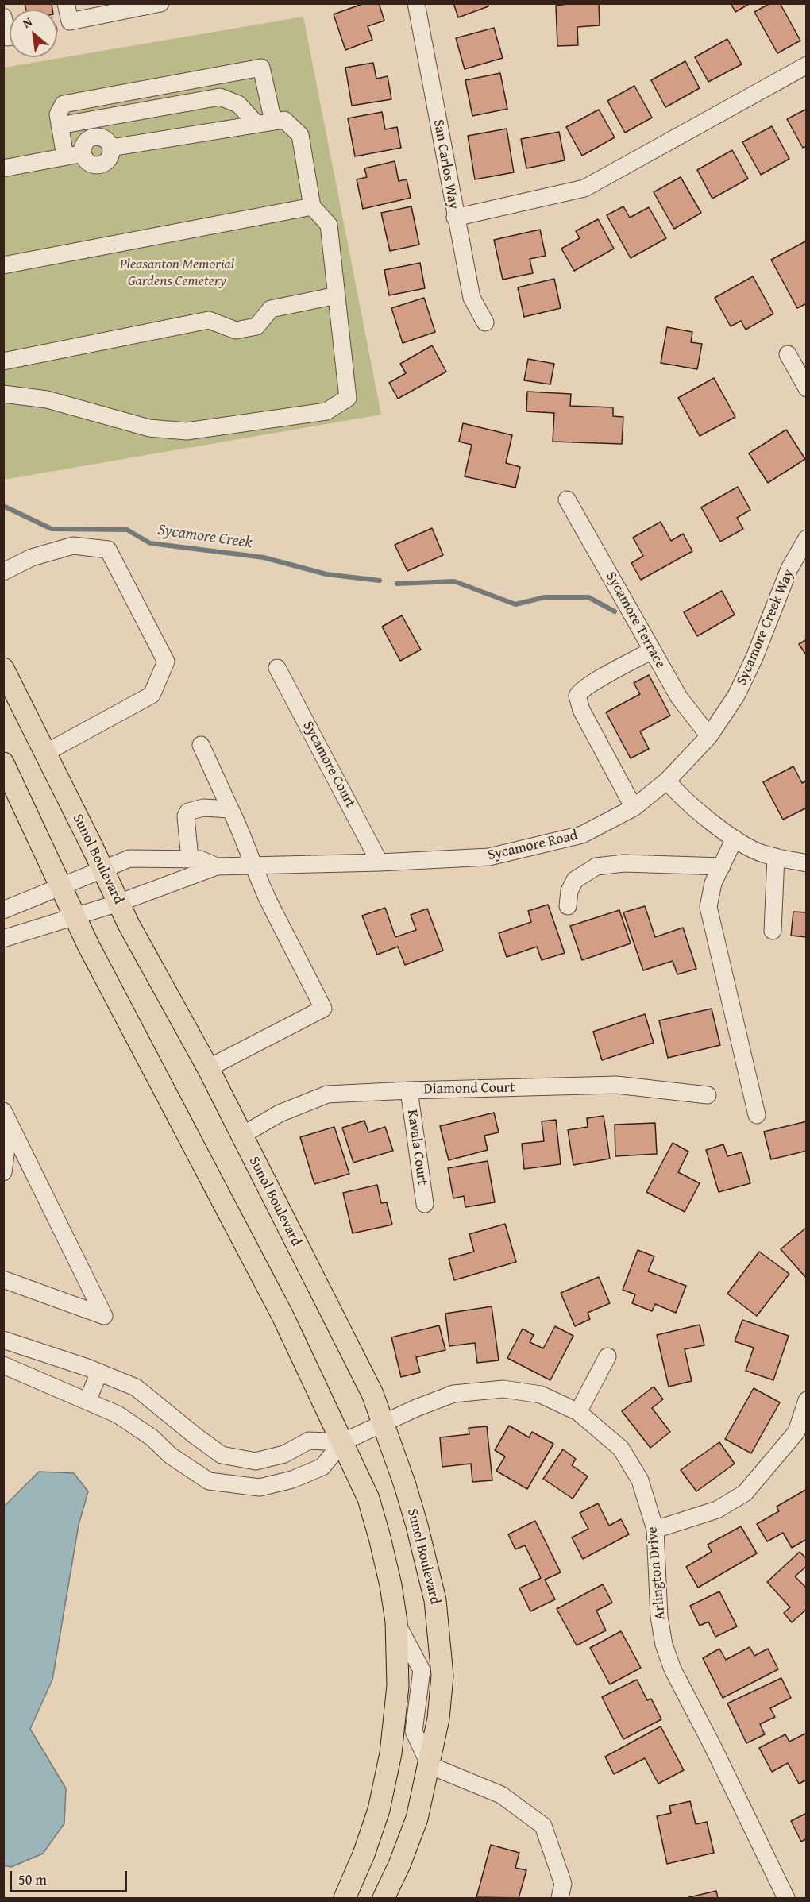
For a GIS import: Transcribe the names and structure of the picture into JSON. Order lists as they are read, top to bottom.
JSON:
{
  "streets": {
    "main road": ["Sunol Boulevard"],
    "street": [
      "San Carlos Way",
      "Sycamore Terrace",
      "Sycamore Creek Way",
      "Sycamore Court",
      "Sycamore Road",
      "Diamond Court",
      "Kavala Court",
      "Arlington Drive"
    ]
  },
  "crossings": [
    ["Sycamore Terrace", "Sycamore Creek Way"],
    ["Sycamore Creek Way", "Sycamore Road"],
    ["Sycamore Court", "Sycamore Road"],
    ["Sycamore Road", "Sunol Boulevard"],
    ["Sunol Boulevard", "Diamond Court"],
    ["Sunol Boulevard", "Arlington Drive"],
    ["Diamond Court", "Kavala Court"]
  ],
  "water": ["Sycamore Creek"],
  "parks": ["Pleasanton Memorial Gardens Cemetery"],
  "scale_bar": "50 m",
  "north": "top left"
}
